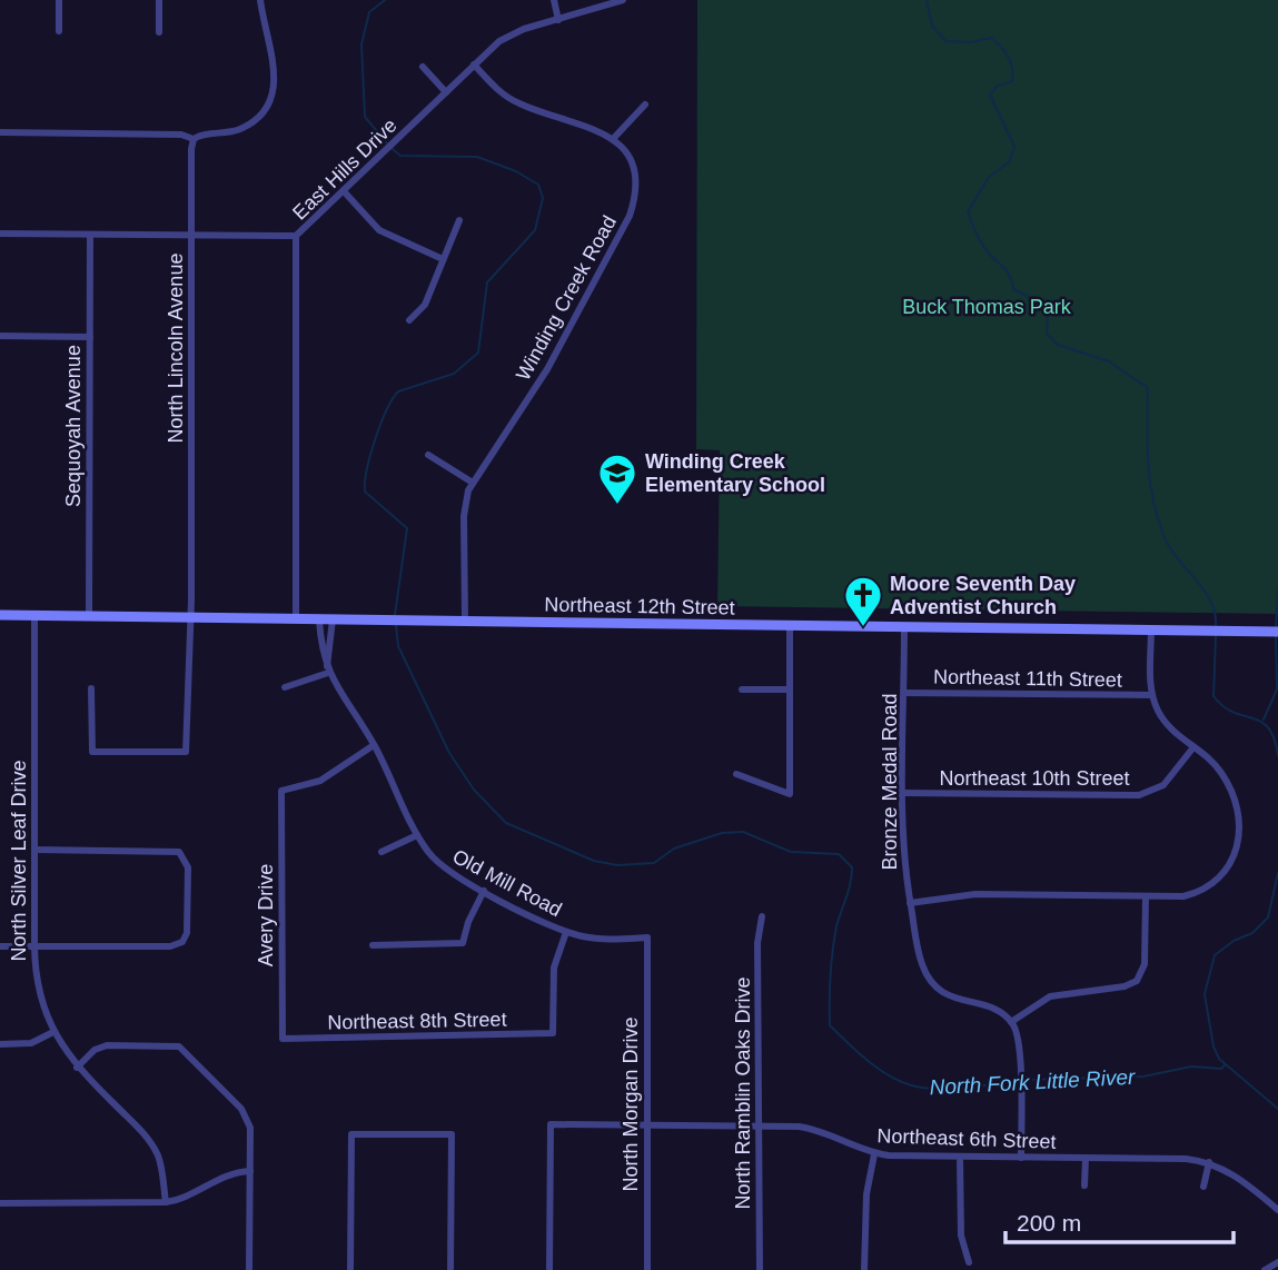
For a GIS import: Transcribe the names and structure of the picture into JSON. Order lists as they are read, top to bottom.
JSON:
{
  "streets": {
    "street": [
      "East Hills Drive",
      "Winding Creek Road",
      "North Lincoln Avenue",
      "Sequoyah Avenue",
      "Northeast 12th Street",
      "Northeast 11th Street",
      "Northeast 10th Street",
      "Bronze Medal Road",
      "North Silver Leaf Drive",
      "Old Mill Road",
      "Avery Drive",
      "Northeast 8th Street",
      "North Ramblin Oaks Drive",
      "North Morgan Drive",
      "Northeast 6th Street"
    ]
  },
  "crossings": [
    ["East Hills Drive", "North Lincoln Avenue"],
    ["East Hills Drive", "Sequoyah Avenue"],
    ["Winding Creek Road", "Northeast 12th Street"],
    ["North Lincoln Avenue", "Northeast 12th Street"],
    ["Sequoyah Avenue", "Northeast 12th Street"],
    ["Northeast 12th Street", "Bronze Medal Road"],
    ["Northeast 12th Street", "North Silver Leaf Drive"],
    ["Northeast 12th Street", "Old Mill Road"],
    ["Northeast 11th Street", "Bronze Medal Road"],
    ["Northeast 10th Street", "Bronze Medal Road"],
    ["Old Mill Road", "Avery Drive"],
    ["Old Mill Road", "Northeast 8th Street"],
    ["Old Mill Road", "North Morgan Drive"],
    ["Avery Drive", "Northeast 8th Street"],
    ["North Ramblin Oaks Drive", "Northeast 6th Street"],
    ["North Morgan Drive", "Northeast 6th Street"]
  ],
  "water": ["North Fork Little River"],
  "parks": ["Buck Thomas Park"],
  "places": {
    "school or university": ["Winding Creek Elementary School"],
    "church": ["Moore Seventh Day Adventist Church"]
  },
  "scale_bar": "200 m"
}
